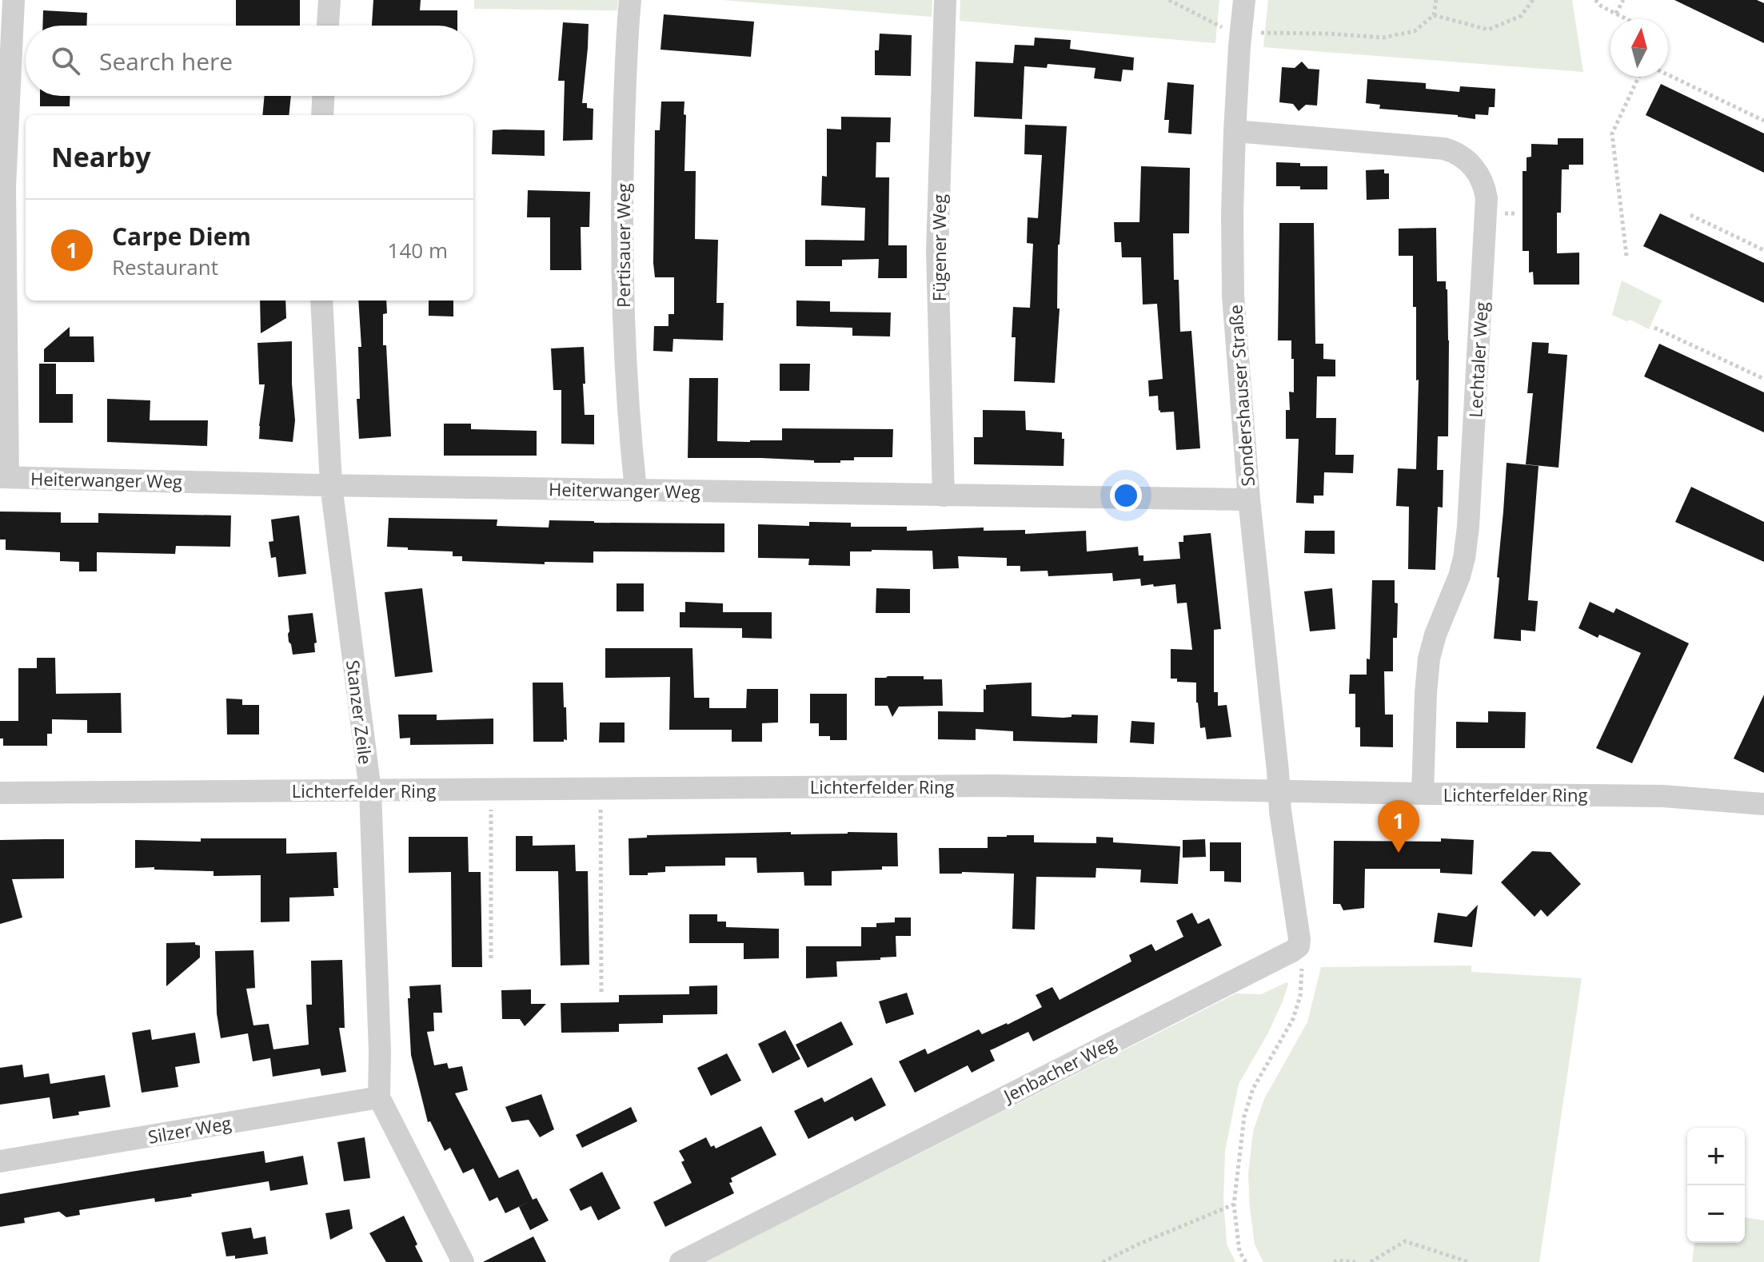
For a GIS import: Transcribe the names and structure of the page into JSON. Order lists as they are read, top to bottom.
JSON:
{
  "streets": {
    "street": [
      "Pertisauer Weg",
      "Fügener Weg",
      "Lechtaler Weg",
      "Sondershauser Straße",
      "Heiterwanger Weg",
      "Stanzer Zeile",
      "Lichterfelder Ring",
      "Jenbacher Weg",
      "Silzer Weg"
    ]
  },
  "crossings": [
    ["Pertisauer Weg", "Heiterwanger Weg"],
    ["Fügener Weg", "Heiterwanger Weg"],
    ["Lechtaler Weg", "Sondershauser Straße"],
    ["Lechtaler Weg", "Lichterfelder Ring"],
    ["Sondershauser Straße", "Heiterwanger Weg"],
    ["Sondershauser Straße", "Lichterfelder Ring"],
    ["Heiterwanger Weg", "Stanzer Zeile"],
    ["Stanzer Zeile", "Lichterfelder Ring"],
    ["Stanzer Zeile", "Silzer Weg"]
  ],
  "north": "top",
  "page": {
    "search": "Search here",
    "heading": "Nearby",
    "list": [
      {
        "mark": "1",
        "name": "Carpe Diem",
        "note": "Restaurant",
        "value": "140 m"
      }
    ],
    "pins": "1",
    "map_buttons": ["+", "−"]
  }
}
